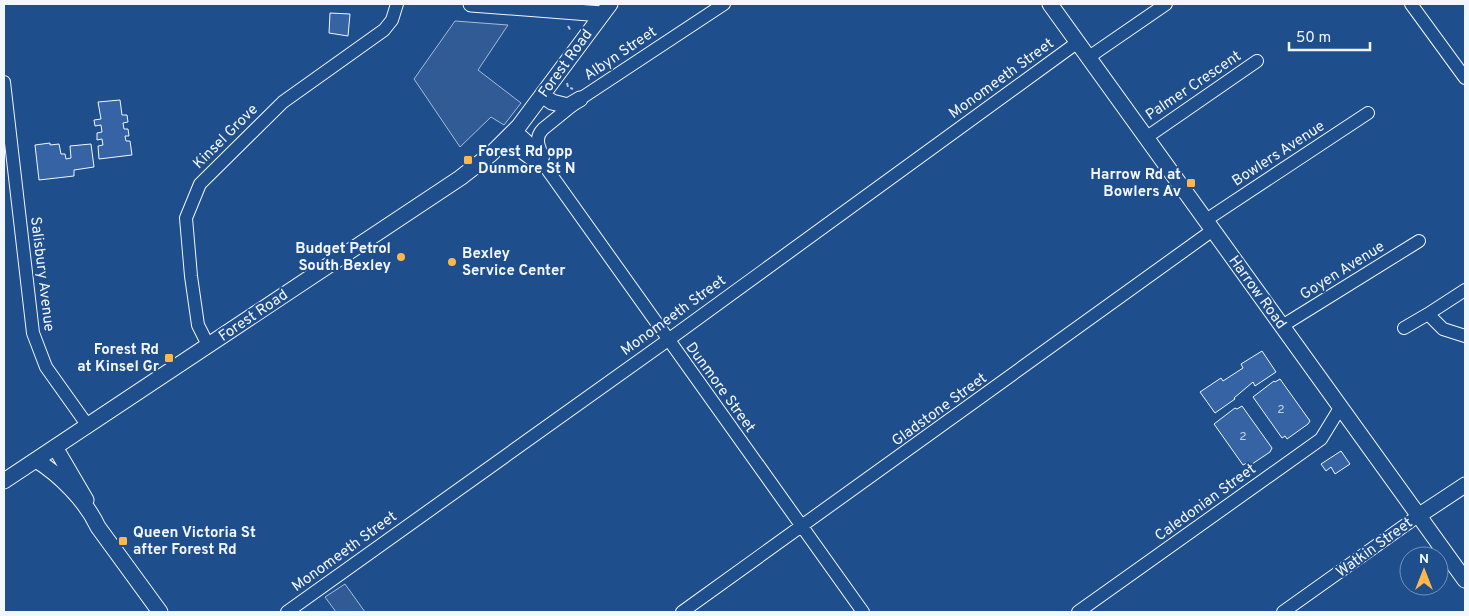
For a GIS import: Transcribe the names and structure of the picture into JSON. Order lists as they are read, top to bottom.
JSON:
{
  "streets": {
    "main road": ["Forest Road", "Harrow Road", "Watkin Street"],
    "street": [
      "Albyn Street",
      "Monomeeth Street",
      "Palmer Crescent",
      "Kinsel Grove",
      "Bowlers Avenue",
      "Goyen Avenue",
      "Salisbury Avenue",
      "Dunmore Street",
      "Gladstone Street",
      "Caledonian Street"
    ]
  },
  "crossings": [
    ["Albyn Street", "Dunmore Street"],
    ["Forest Road", "Kinsel Grove"],
    ["Forest Road", "Salisbury Avenue"],
    ["Forest Road", "Dunmore Street"],
    ["Monomeeth Street", "Harrow Road"],
    ["Monomeeth Street", "Dunmore Street"],
    ["Palmer Crescent", "Harrow Road"],
    ["Bowlers Avenue", "Harrow Road"],
    ["Bowlers Avenue", "Gladstone Street"],
    ["Goyen Avenue", "Harrow Road"],
    ["Harrow Road", "Gladstone Street"],
    ["Harrow Road", "Caledonian Street"],
    ["Harrow Road", "Watkin Street"],
    ["Dunmore Street", "Gladstone Street"]
  ],
  "places": {
    "transit": [
      "Forest Rd opp Dunmore St N",
      "Harrow Rd at Bowlers Av",
      "Forest Rd at Kinsel Gr",
      "Queen Victoria St after Forest Rd"
    ],
    "other": ["Budget Petrol South Bexley", "Bexley Service Center"]
  },
  "house_numbers": ["2", "2"],
  "scale_bar": "50 m",
  "north": "top"
}
